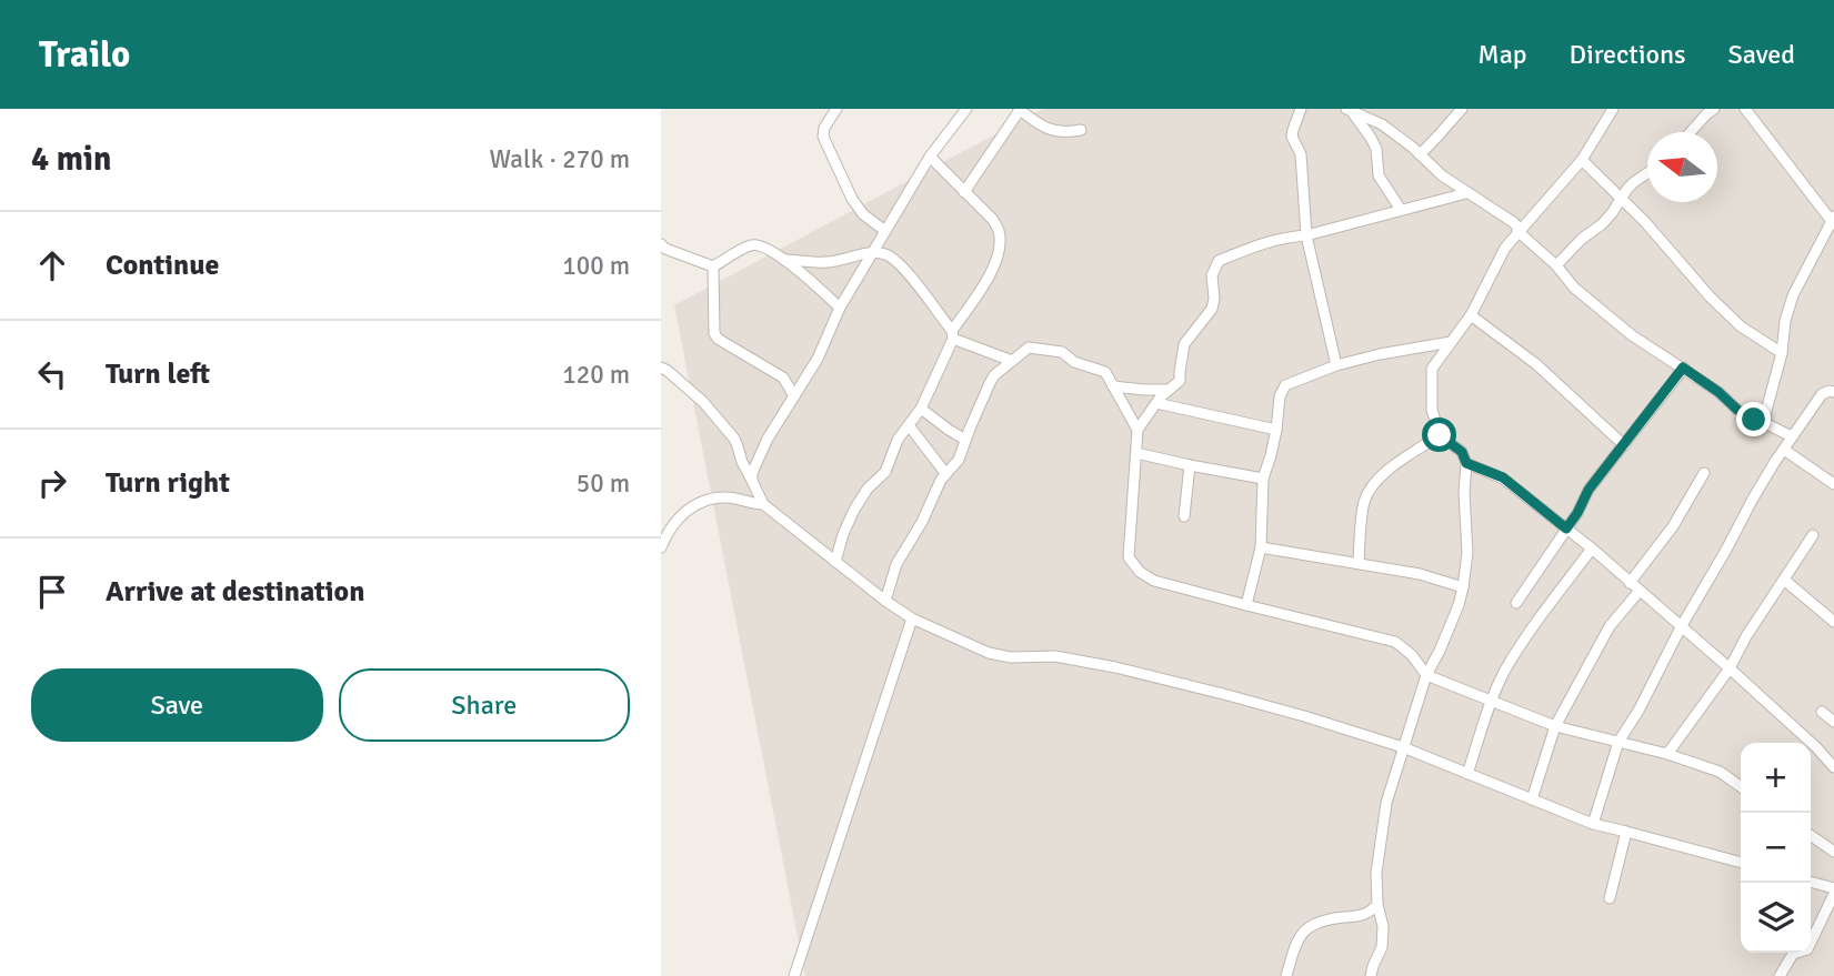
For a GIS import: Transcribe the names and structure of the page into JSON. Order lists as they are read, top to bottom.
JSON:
{
  "north": "left",
  "page": {
    "header": "Trailo",
    "nav": ["Map", "Directions", "Saved"],
    "heading": ["4 min", "Walk · 270 m"],
    "list": [
      ["Continue", "100 m"],
      ["Turn left", "120 m"],
      ["Turn right", "50 m"],
      "Arrive at destination"
    ],
    "buttons": ["Save", "Share"],
    "map_buttons": ["+", "−"]
  }
}
